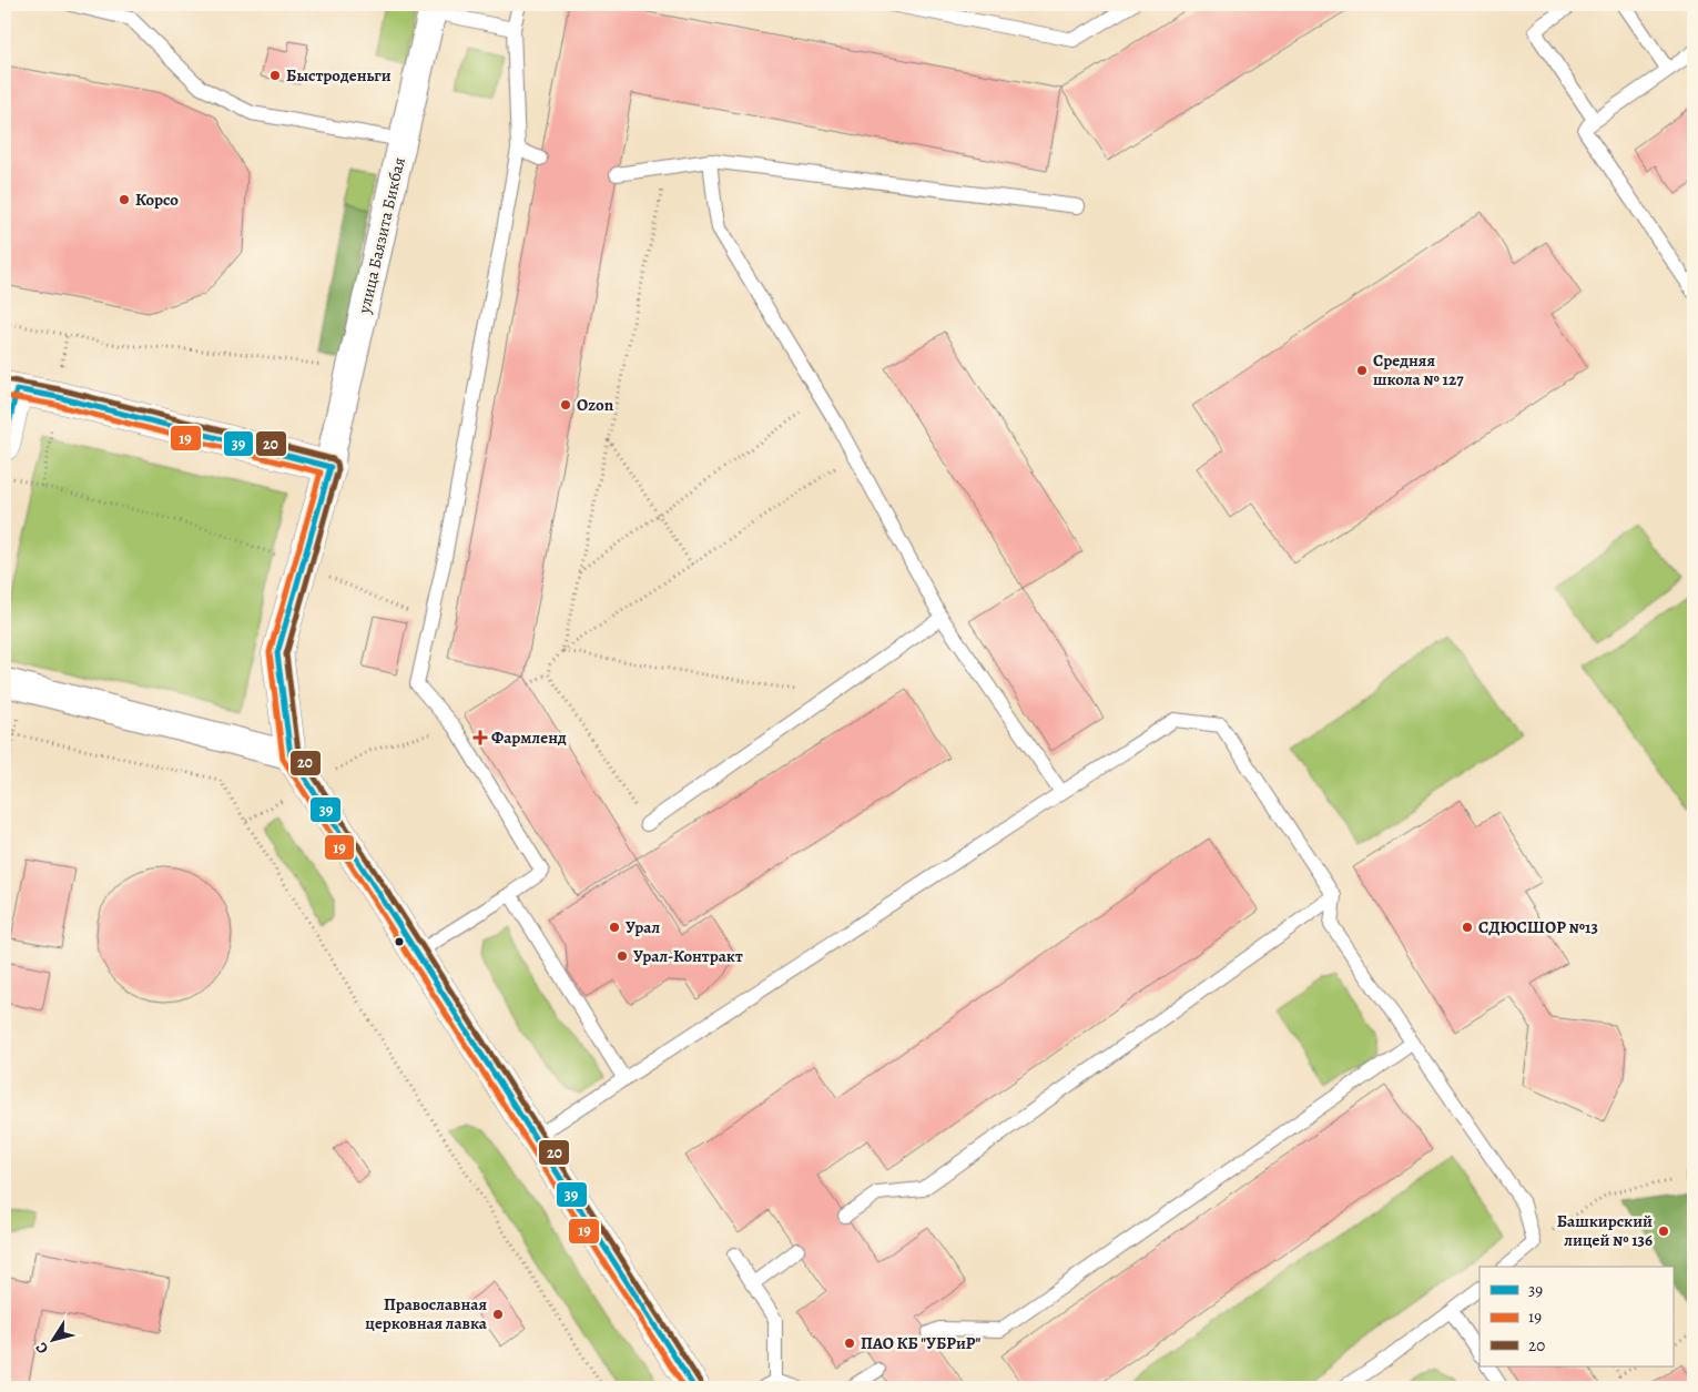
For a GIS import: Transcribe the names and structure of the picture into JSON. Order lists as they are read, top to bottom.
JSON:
{
  "streets": {
    "street": ["улица Баязита Бикбая"]
  },
  "places": {
    "other": [
      "Быстроденьги",
      "Корсо",
      "Средняя школа № 127",
      "Ozon",
      "Урал",
      "СДЮСШОР №13",
      "Урал-Контракт",
      "Башкирский лицей № 136",
      "Православная церковная лавка",
      "ПАО КБ \"УБРиР\""
    ],
    "health": ["Фармленд"]
  },
  "lines": ["transit line 20", "transit line 39", "transit line 19"],
  "legend": ["39", "19", "20"],
  "north": "bottom left"
}
